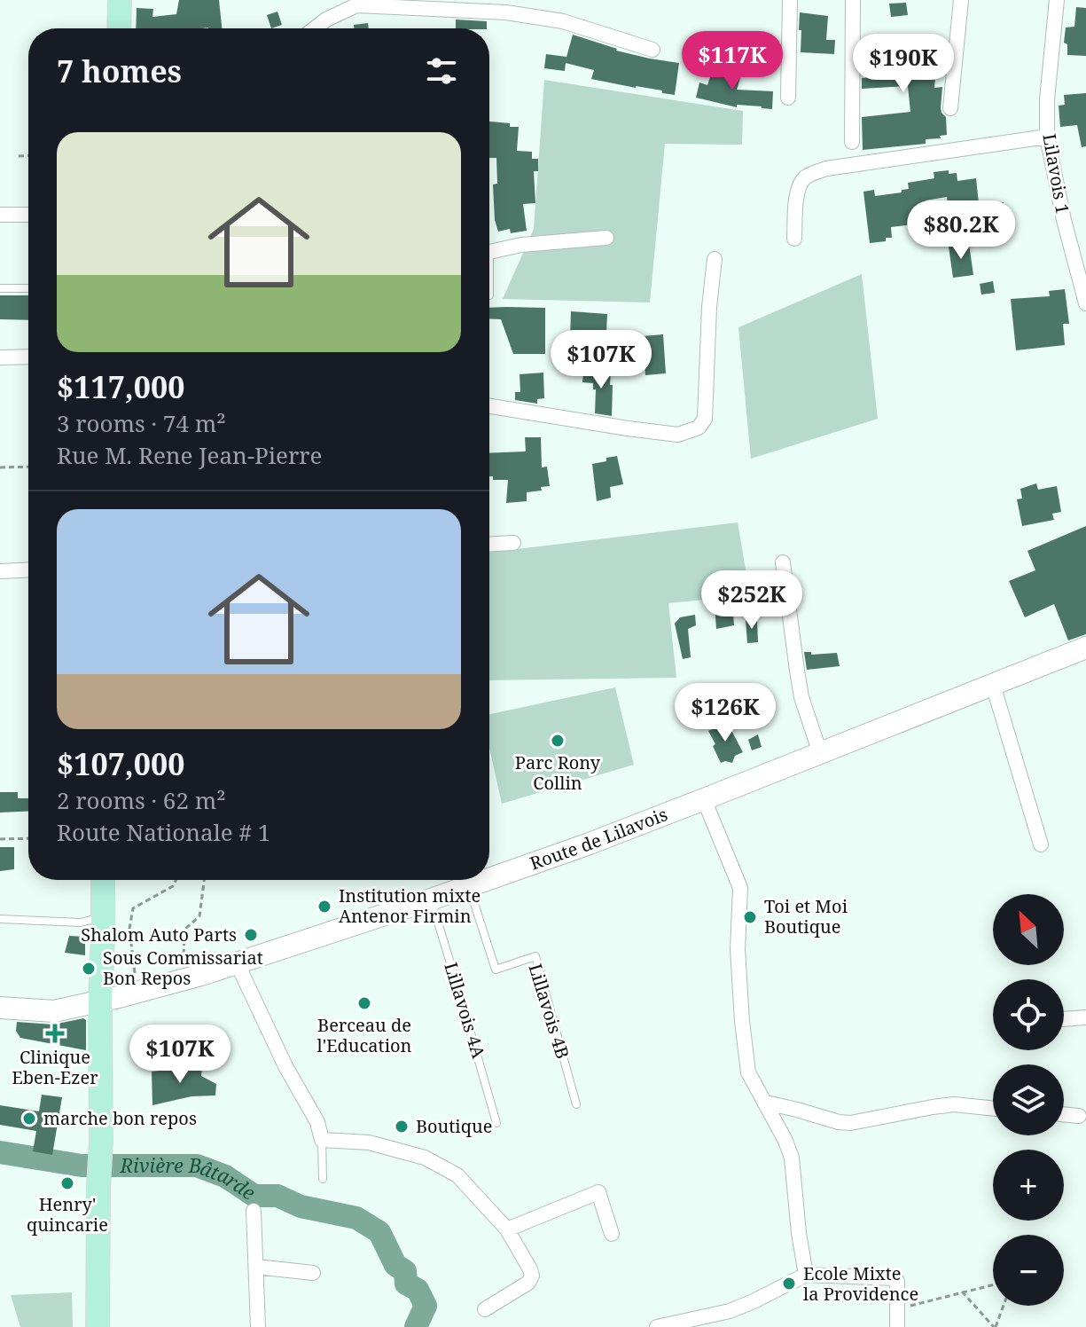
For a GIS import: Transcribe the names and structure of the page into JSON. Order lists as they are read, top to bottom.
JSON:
{
  "streets": {
    "main road": ["Route de Lilavois"],
    "street": ["Lilavois 1"],
    "lane": ["Lillavois 4A", "Lillavois 4B"]
  },
  "crossings": [
    ["Route de Lilavois", "Lillavois 4A"],
    ["Route de Lilavois", "Lillavois 4B"]
  ],
  "water": ["Rivière Bâtarde"],
  "places": {
    "other": [
      "Parc Rony Collin",
      "Institution mixte Antenor Firmin",
      "Toi et Moi Boutique",
      "Shalom Auto Parts",
      "Sous Commissariat Bon Repos",
      "Berceau de l'Education",
      "marche bon repos",
      "Boutique",
      "Henry' quincarie",
      "Ecole Mixte la Providence"
    ],
    "health": ["Clinique Eben-Ezer"]
  },
  "north": "top left",
  "page": {
    "heading": "7 homes",
    "price": [
      "$117K",
      "$190K",
      "$80.2K",
      "$107K",
      "$252K",
      "$126K",
      "$107K"
    ],
    "list": [
      {
        "name": "$117,000",
        "note": "3 rooms · 74 m² · Rue M. Rene Jean-Pierre"
      },
      {
        "name": "$107,000",
        "note": "2 rooms · 62 m² · Route Nationale # 1"
      }
    ],
    "map_buttons": ["+", "−"]
  }
}
